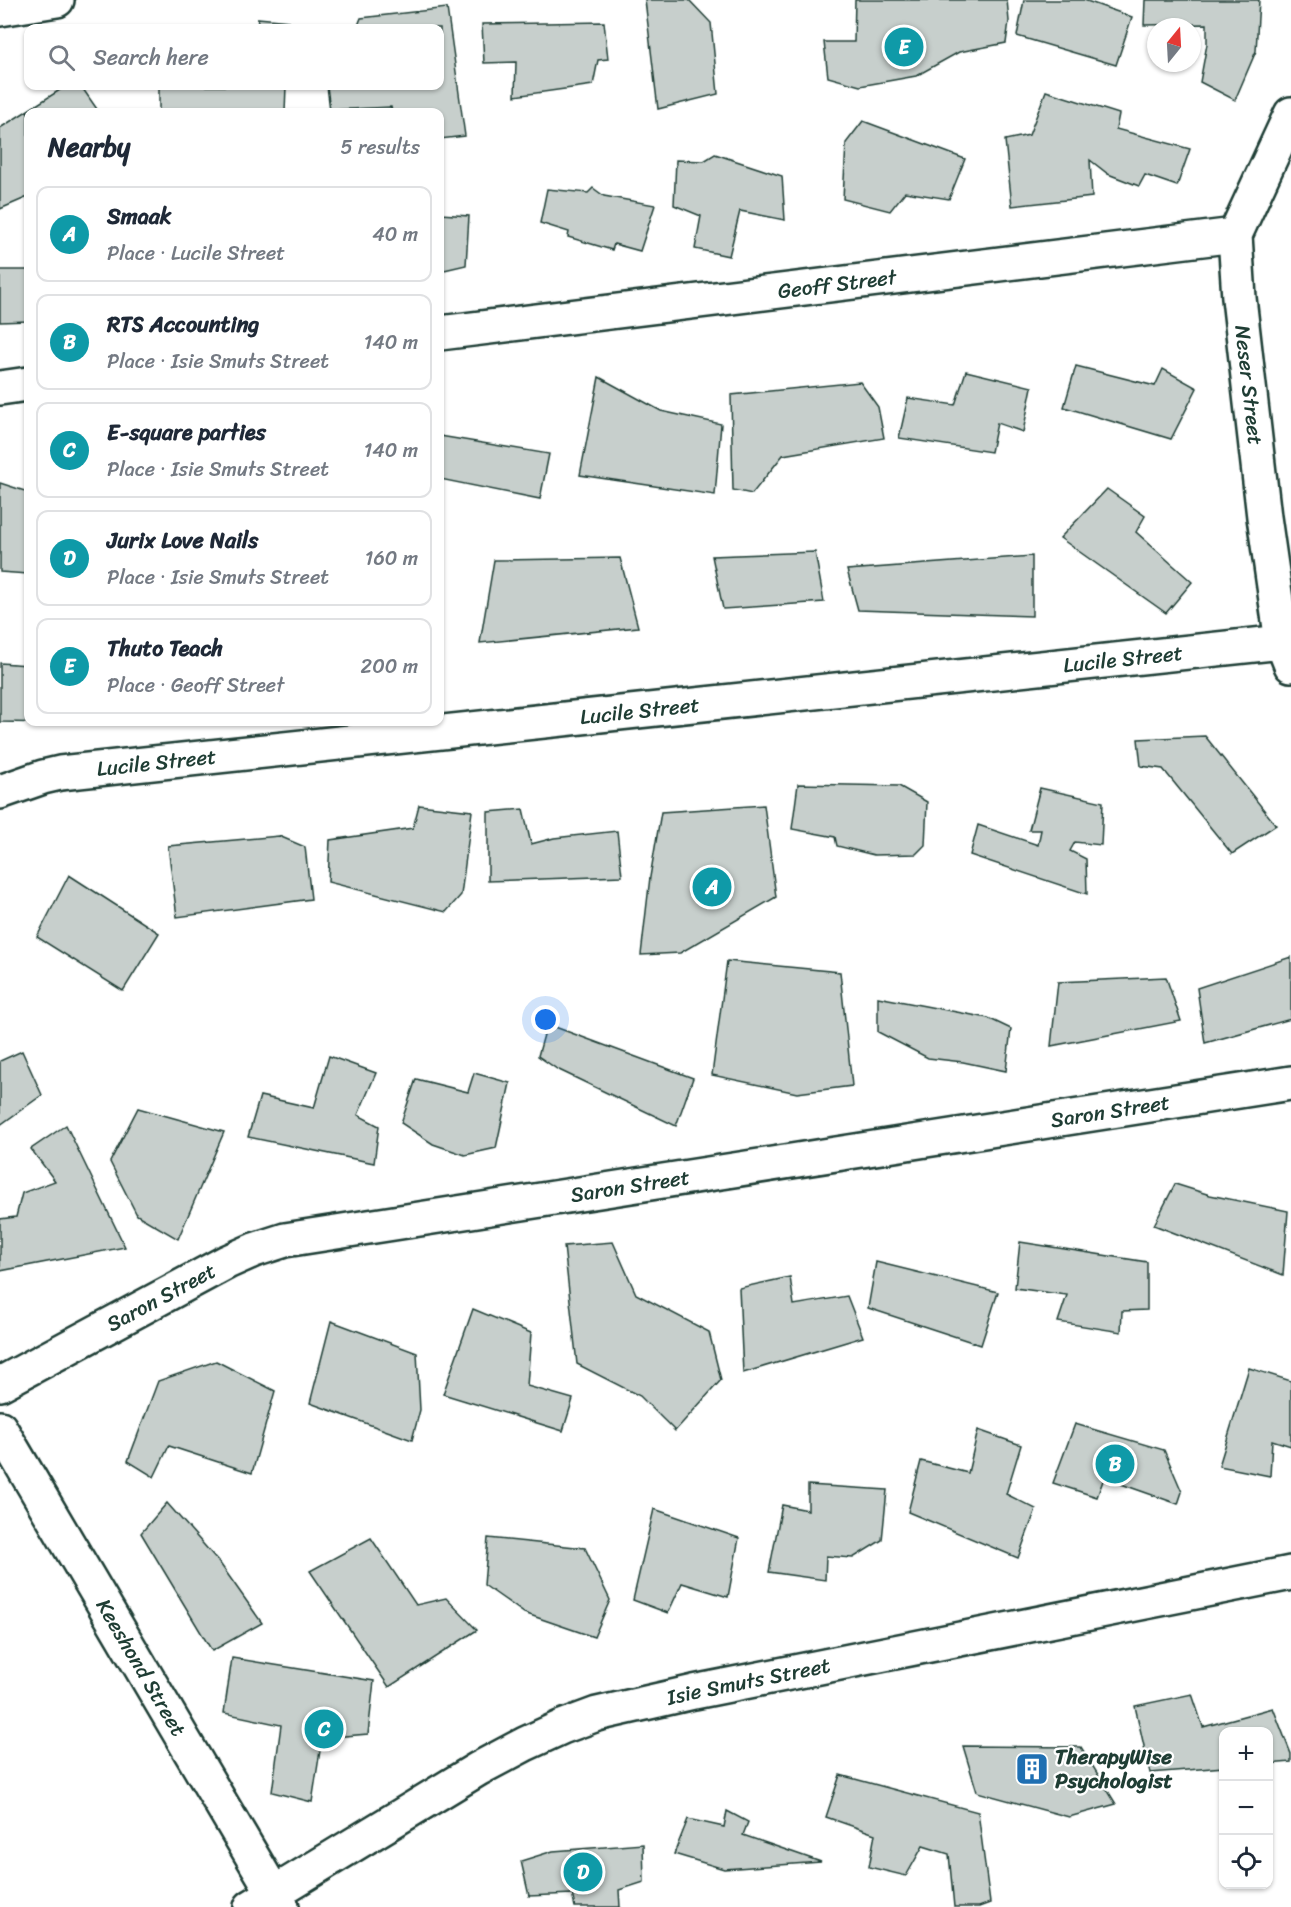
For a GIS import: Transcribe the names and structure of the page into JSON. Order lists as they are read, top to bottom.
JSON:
{
  "streets": {
    "street": [
      "Geoff Street",
      "Neser Street",
      "Lucile Street",
      "Saron Street",
      "Keeshond Street",
      "Isie Smuts Street"
    ]
  },
  "crossings": [
    ["Geoff Street", "Neser Street"],
    ["Neser Street", "Lucile Street"],
    ["Keeshond Street", "Isie Smuts Street"]
  ],
  "places": {
    "building": ["TherapyWise Psychologist"]
  },
  "north": "top",
  "page": {
    "search": "Search here",
    "pins": [
      "E",
      "A",
      "B",
      "C",
      "D"
    ],
    "heading": ["Nearby", "5 results"],
    "list": [
      {
        "mark": "A",
        "name": "Smaak",
        "note": "Place · Lucile Street",
        "value": "40 m"
      },
      {
        "mark": "B",
        "name": "RTS Accounting",
        "note": "Place · Isie Smuts Street",
        "value": "140 m"
      },
      {
        "mark": "C",
        "name": "E-square parties",
        "note": "Place · Isie Smuts Street",
        "value": "140 m"
      },
      {
        "mark": "D",
        "name": "Jurix Love Nails",
        "note": "Place · Isie Smuts Street",
        "value": "160 m"
      },
      {
        "mark": "E",
        "name": "Thuto Teach",
        "note": "Place · Geoff Street",
        "value": "200 m"
      }
    ],
    "map_buttons": ["+", "−"]
  }
}
